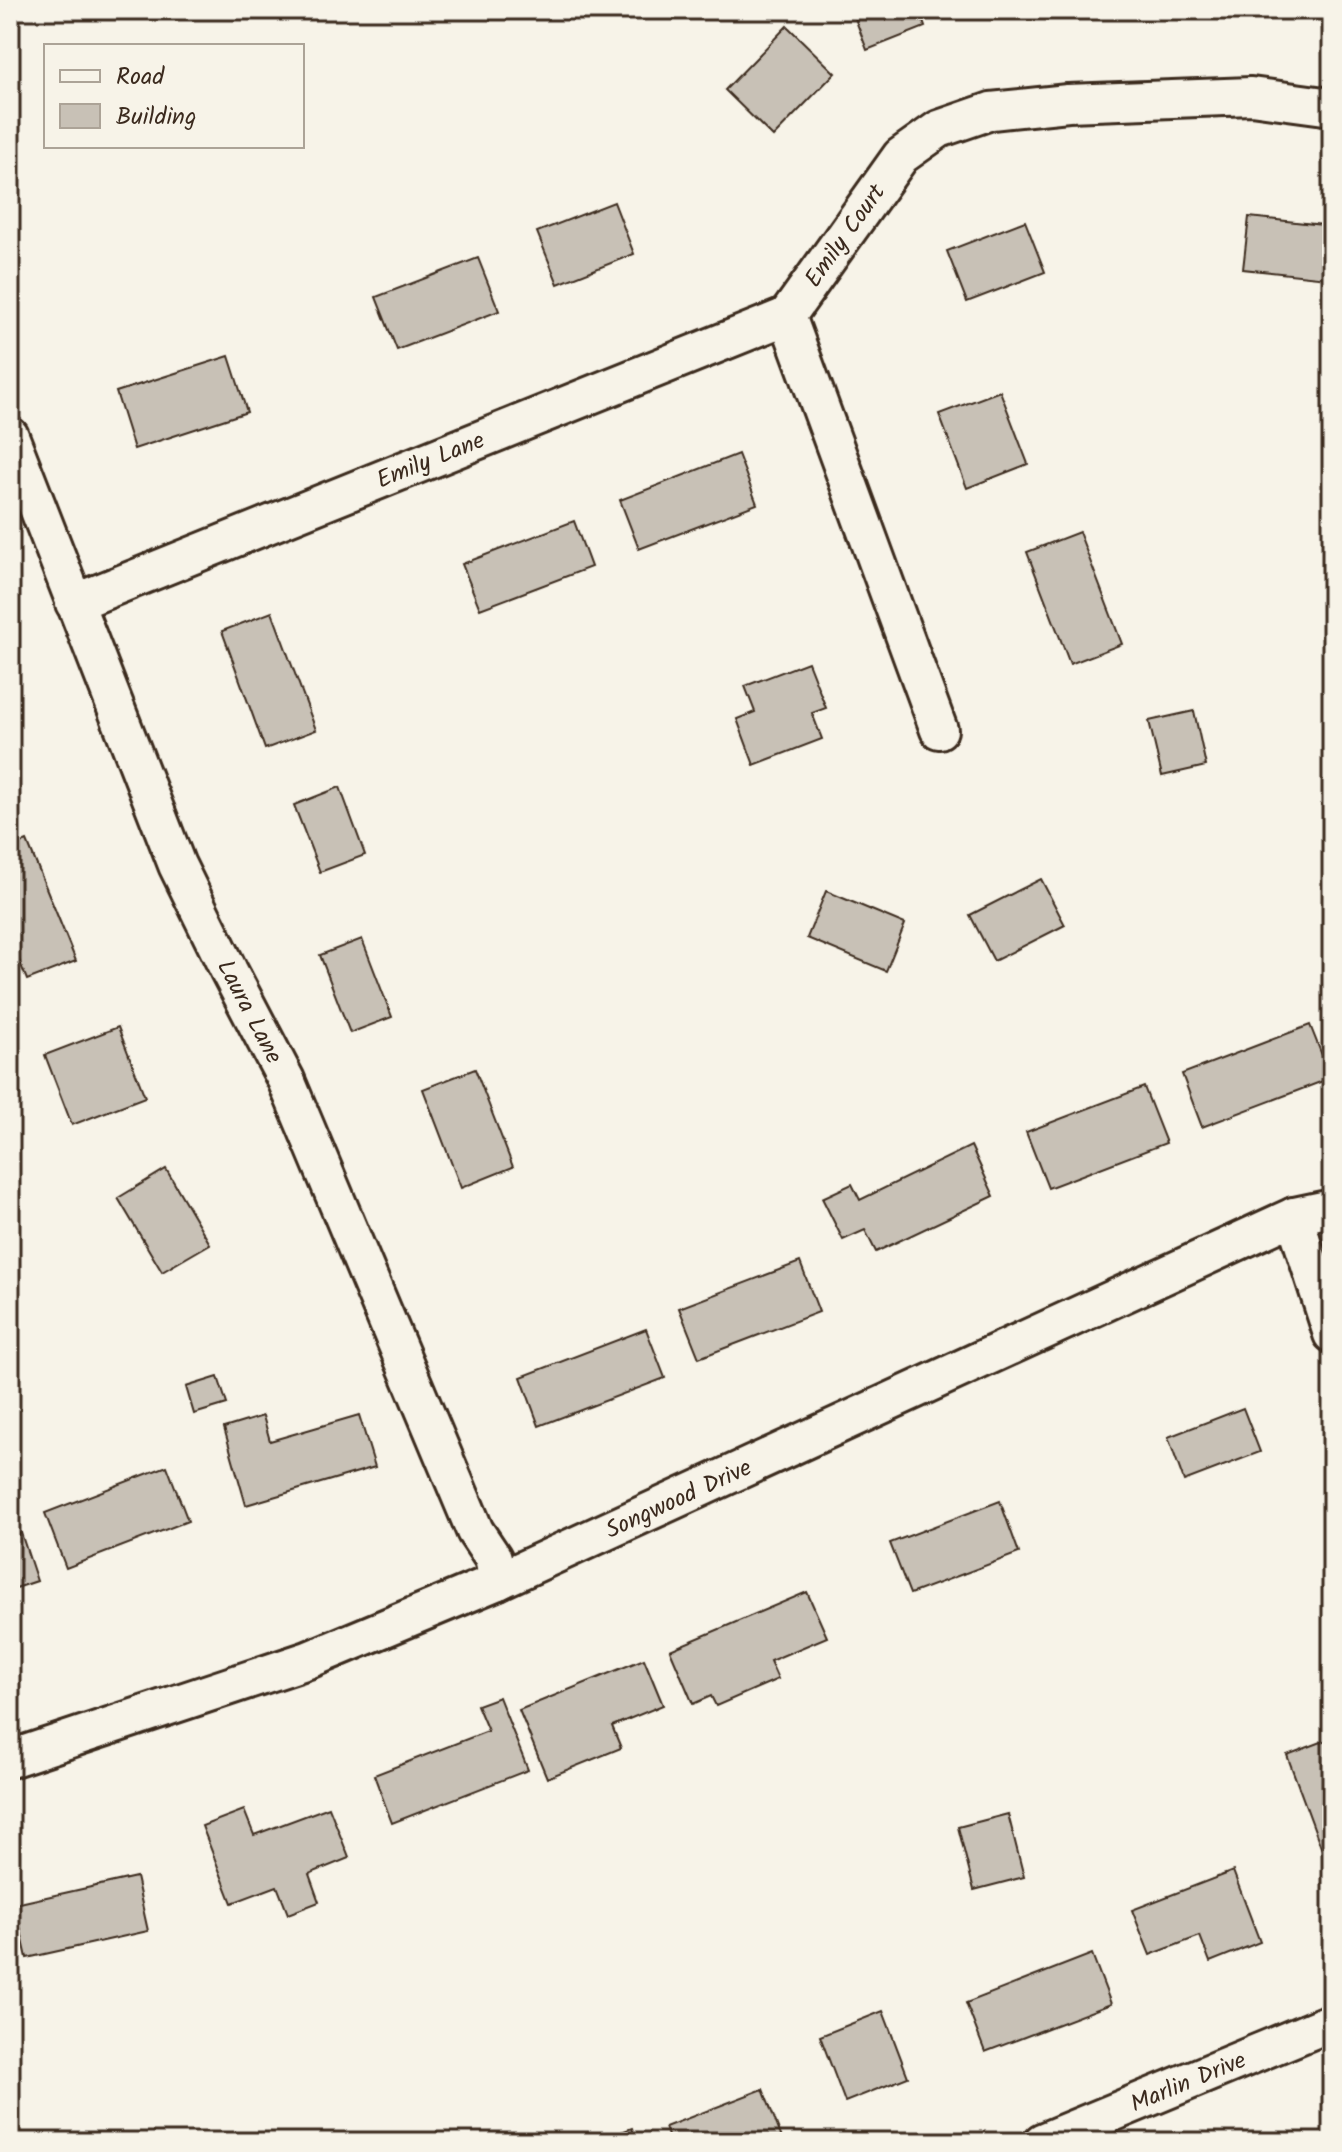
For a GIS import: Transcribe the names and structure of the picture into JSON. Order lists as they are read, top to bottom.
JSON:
{
  "streets": {
    "street": [
      "Emily Court",
      "Emily Lane",
      "Laura Lane",
      "Songwood Drive",
      "Marlin Drive"
    ]
  },
  "crossings": [
    ["Emily Court", "Emily Lane"],
    ["Emily Lane", "Laura Lane"],
    ["Laura Lane", "Songwood Drive"]
  ],
  "legend": ["Road", "Building"]
}
